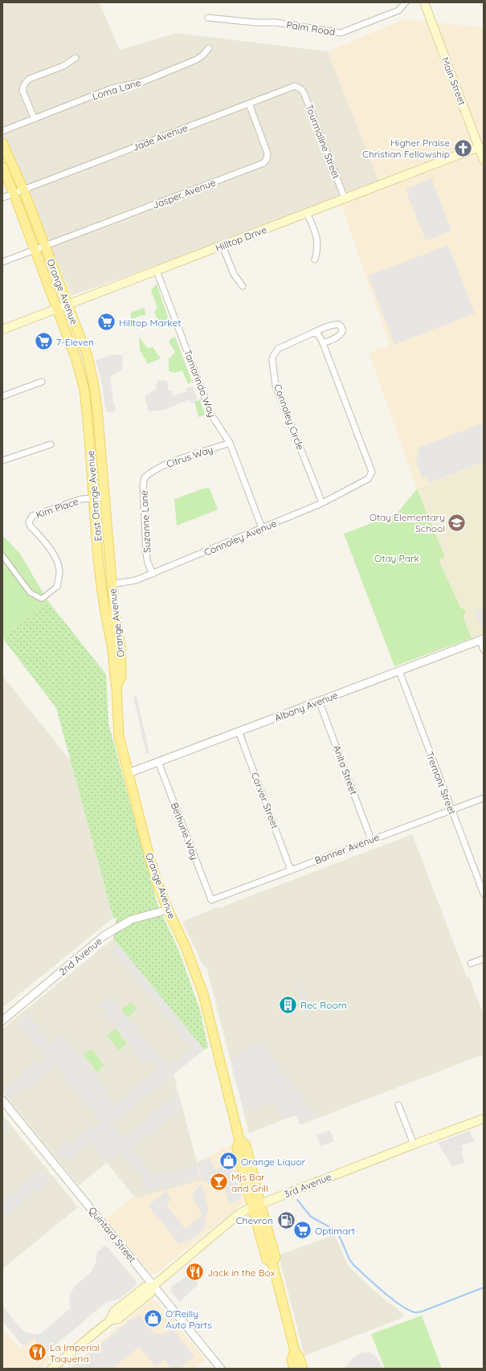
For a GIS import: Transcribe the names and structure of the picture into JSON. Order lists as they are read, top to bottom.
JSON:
{
  "streets": {
    "main road": [
      "Main Street",
      "Hilltop Drive",
      "Orange Avenue",
      "East Orange Avenue",
      "3rd Avenue"
    ],
    "street": [
      "Palm Road",
      "Loma Lane",
      "Jade Avenue",
      "Tourmaline Street",
      "Jasper Avenue",
      "Tamarindo Way",
      "Connoley Circle",
      "Citrus Way",
      "Kim Place",
      "Suzanne Lane",
      "Connoley Avenue",
      "Albany Avenue",
      "Anita Street",
      "Tremont Street",
      "Carver Street",
      "Bethune Way",
      "Banner Avenue",
      "2nd Avenue",
      "Quintard Street"
    ]
  },
  "crossings": [
    ["Main Street", "Hilltop Drive"],
    ["Jade Avenue", "Tourmaline Street"],
    ["Jade Avenue", "Jasper Avenue"],
    ["Jade Avenue", "Orange Avenue"],
    ["Tourmaline Street", "Hilltop Drive"],
    ["Jasper Avenue", "Orange Avenue"],
    ["Hilltop Drive", "Orange Avenue"],
    ["Hilltop Drive", "Tamarindo Way"],
    ["Hilltop Drive", "East Orange Avenue"],
    ["Orange Avenue", "East Orange Avenue"],
    ["Orange Avenue", "Kim Place"],
    ["Orange Avenue", "Connoley Avenue"],
    ["Orange Avenue", "Albany Avenue"],
    ["Orange Avenue", "2nd Avenue"],
    ["Orange Avenue", "3rd Avenue"],
    ["Tamarindo Way", "Citrus Way"],
    ["Tamarindo Way", "Connoley Avenue"],
    ["Connoley Circle", "Connoley Avenue"],
    ["Citrus Way", "Suzanne Lane"],
    ["East Orange Avenue", "Kim Place"],
    ["Suzanne Lane", "Connoley Avenue"],
    ["Albany Avenue", "Anita Street"],
    ["Albany Avenue", "Tremont Street"],
    ["Albany Avenue", "Carver Street"],
    ["Albany Avenue", "Bethune Way"],
    ["Anita Street", "Banner Avenue"],
    ["Tremont Street", "Banner Avenue"],
    ["Carver Street", "Banner Avenue"],
    ["Bethune Way", "Banner Avenue"],
    ["3rd Avenue", "Quintard Street"]
  ],
  "parks": ["Otay Park"],
  "places": {
    "church": ["Higher Praise Christian Fellowship"],
    "supermarket": ["Hilltop Market", "7-Eleven", "Optimart"],
    "school or university": ["Otay Elementary School"],
    "building": ["Rec Room"],
    "shop": ["Orange Liquor", "O'Reilly Auto Parts"],
    "bar": ["Mjs Bar and Grill"],
    "fuel station": ["Chevron"],
    "restaurant": ["Jack in the Box", "La Imperial Taqueria"]
  }
}
